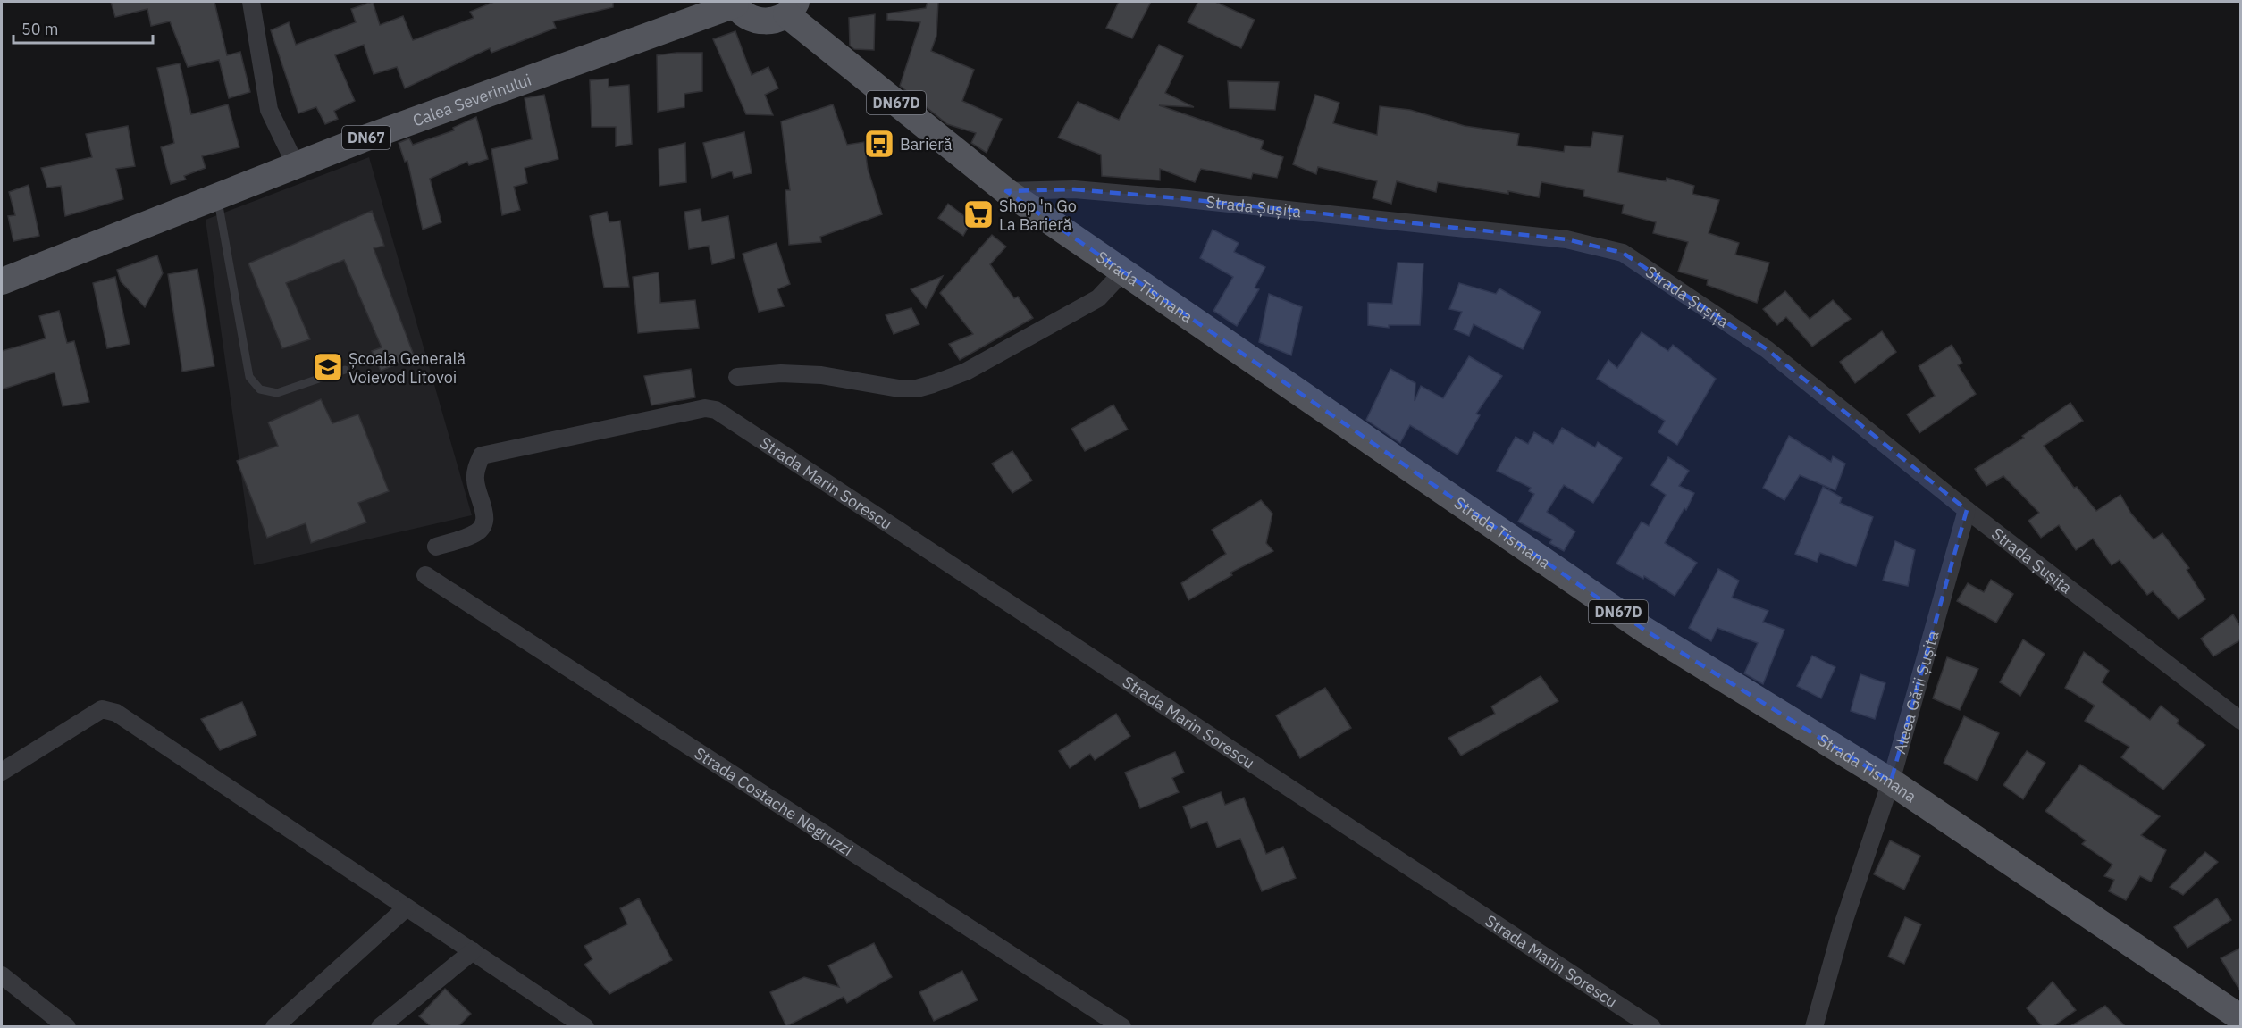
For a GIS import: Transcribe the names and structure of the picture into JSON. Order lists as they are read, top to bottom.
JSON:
{
  "streets": {
    "main road": [
      "Calea Severinului",
      "DN67D",
      "DN67",
      "Strada Tismana"
    ],
    "street": [
      "Strada Șușița",
      "Strada Marin Sorescu",
      "Aleea Gării Șușita",
      "Strada Costache Negruzzi"
    ]
  },
  "crossings": [
    ["Calea Severinului", "DN67"],
    ["DN67", "Strada Tismana"],
    ["Strada Șușița", "Strada Tismana"],
    ["Strada Șușița", "Aleea Gării Șușita"],
    ["Strada Tismana", "Aleea Gării Șușita"]
  ],
  "places": {
    "bus stop": ["Barieră"],
    "supermarket": ["Shop 'n Go La Barieră"],
    "school or university": ["Școala Generală Voievod Litovoi"]
  },
  "scale_bar": "50 m"
}
